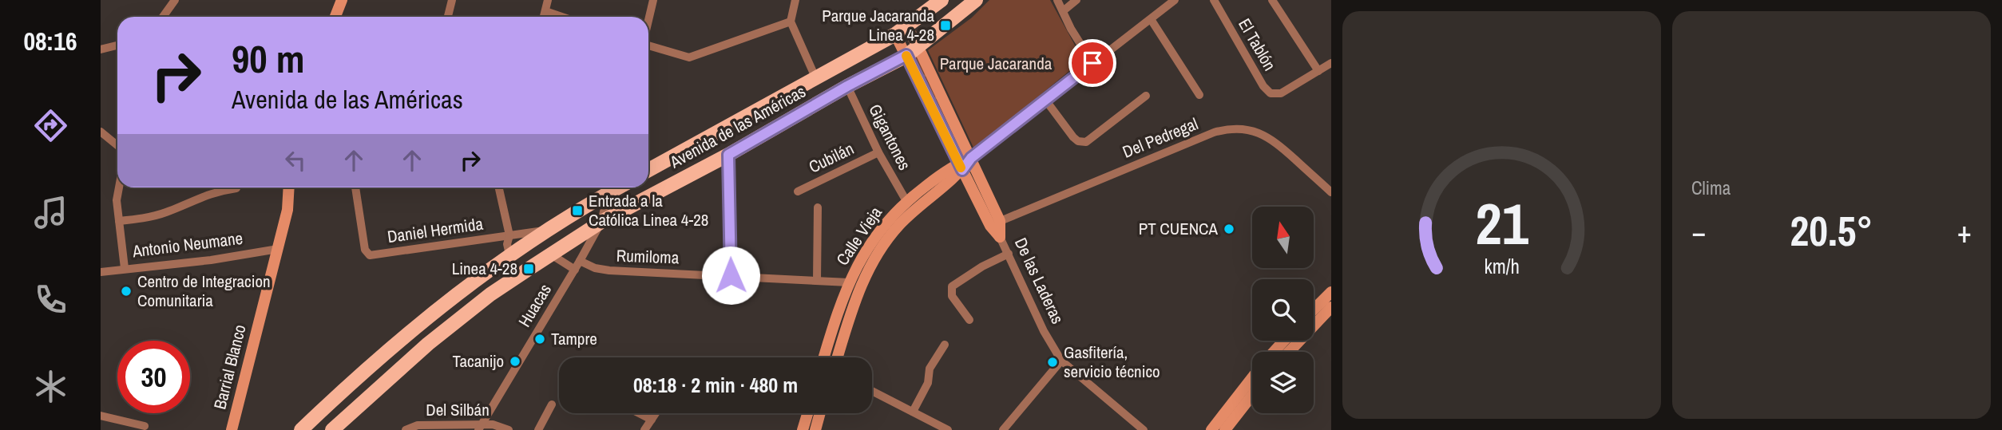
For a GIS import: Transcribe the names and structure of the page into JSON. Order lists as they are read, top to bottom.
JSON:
{
  "streets": {
    "main road": [
      "Avenida de las Américas",
      "Calle Vieja",
      "De las Laderas",
      "Barrial Blanco"
    ],
    "street": [
      "El Tablón",
      "Gigantones",
      "Del Pedregal",
      "Cubilán",
      "Daniel Hermida",
      "Antonio Neumane",
      "Rumiloma",
      "Huacas",
      "Del Silbán"
    ]
  },
  "crossings": [
    ["Avenida de las Américas", "Gigantones"],
    ["Avenida de las Américas", "Rumiloma"],
    ["Avenida de las Américas", "De las Laderas"],
    ["Avenida de las Américas", "Huacas"],
    ["Gigantones", "Cubilán"],
    ["Gigantones", "Calle Vieja"],
    ["Del Pedregal", "De las Laderas"],
    ["Calle Vieja", "Rumiloma"],
    ["Calle Vieja", "De las Laderas"],
    ["Antonio Neumane", "Barrial Blanco"],
    ["Rumiloma", "Huacas"],
    ["Huacas", "Del Silbán"]
  ],
  "parks": ["Parque Jacaranda"],
  "places": {
    "transit": ["Parque Jacaranda Linea 4-28", "Entrada a la Católica Linea 4-28", "Linea 4-28"],
    "other": [
      "PT CUENCA",
      "Centro de Integracion Comunitaria",
      "Tampre",
      "Tacanijo",
      "Gasfitería, servicio técnico"
    ]
  },
  "north": "top",
  "page": {
    "tabs": "08:16",
    "tile": "Clima",
    "turn": ["90 m", "Avenida de las Américas"],
    "heat": ["−", "20.5°", "+"],
    "limit": "30",
    "trip": "08:18 · 2 min · 480 m",
    "gauge": ["21", "km/h"]
  }
}
